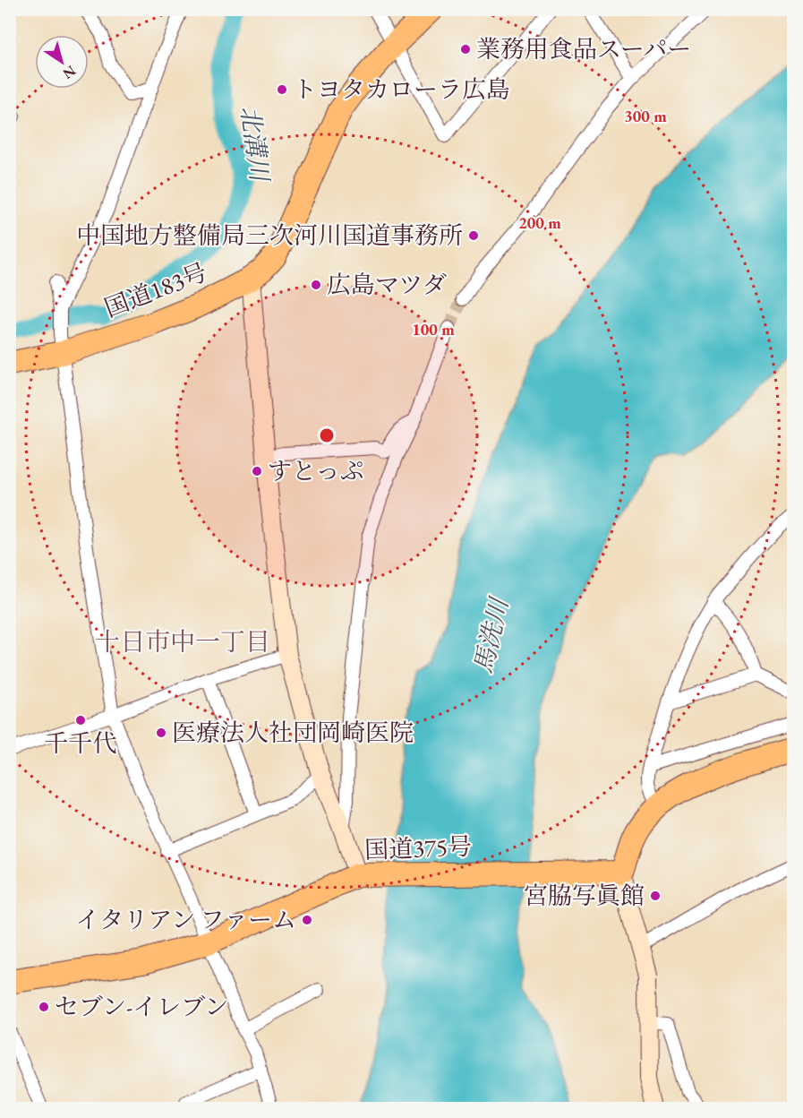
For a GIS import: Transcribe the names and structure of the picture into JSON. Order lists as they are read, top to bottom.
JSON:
{
  "streets": {
    "highway": ["国道183号", "国道375号"]
  },
  "districts": ["十日市中一丁目"],
  "water": ["北溝川", "馬洗川"],
  "places": [
    "業務用食品スーパー",
    "トヨタカローラ広島",
    "中国地方整備局三次河川国道事務所",
    "広島マツダ",
    "すとっぷ",
    "千千代",
    "医療法人社団岡崎医院",
    "宮脇写眞館",
    "イタリアン ファーム",
    "セブン-イレブン"
  ],
  "north": "bottom right",
  "rings": ["300 m", "200 m", "100 m"]
}
